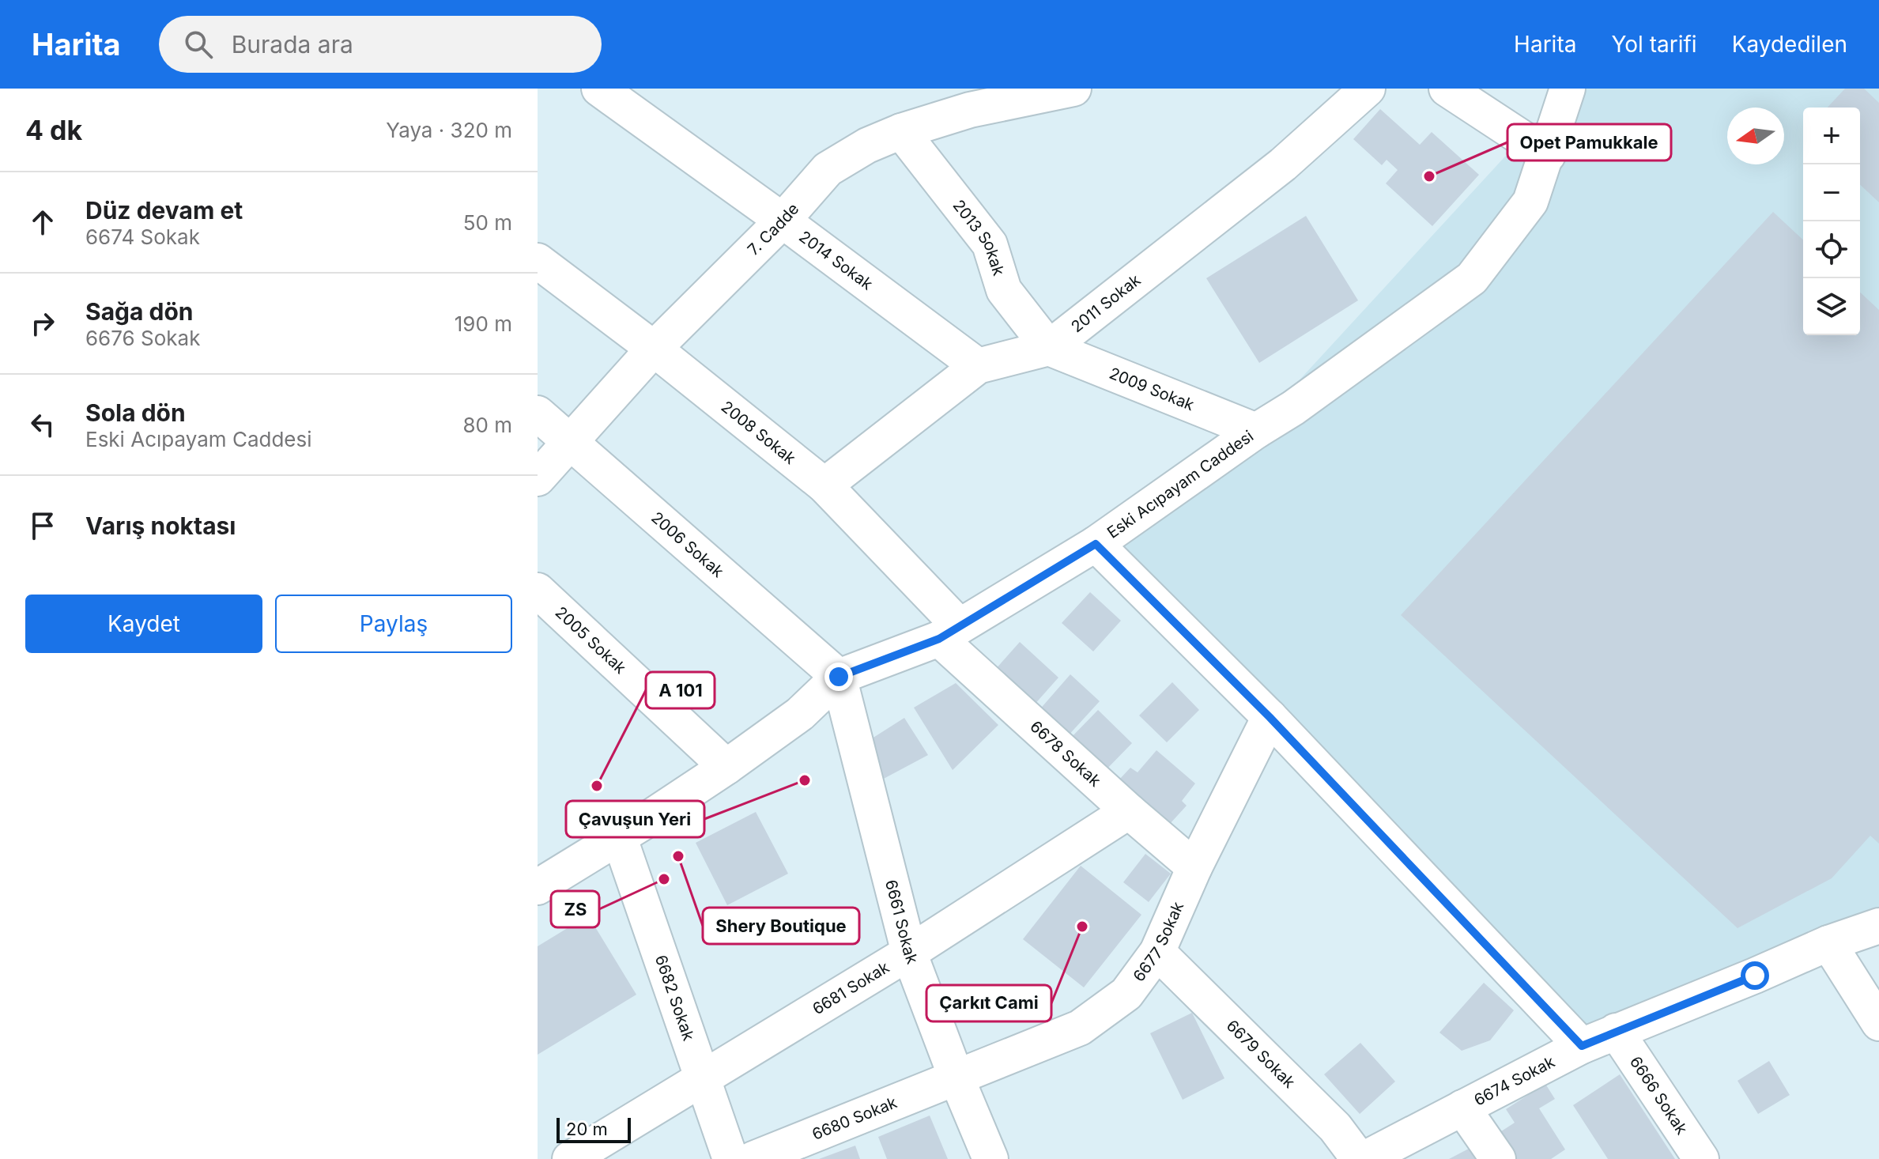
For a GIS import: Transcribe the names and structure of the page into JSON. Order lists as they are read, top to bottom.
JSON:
{
  "streets": {
    "street": [
      "7. Cadde",
      "2013 Sokak",
      "2014 Sokak",
      "2011 Sokak",
      "2009 Sokak",
      "2008 Sokak",
      "Eski Acıpayam Caddesi",
      "2006 Sokak",
      "2005 Sokak",
      "6678 Sokak",
      "6661 Sokak",
      "6677 Sokak",
      "6681 Sokak",
      "6682 Sokak",
      "6679 Sokak",
      "6674 Sokak",
      "6666 Sokak",
      "6680 Sokak"
    ]
  },
  "crossings": [
    ["7. Cadde", "2013 Sokak"],
    ["7. Cadde", "2014 Sokak"],
    ["7. Cadde", "2008 Sokak"],
    ["7. Cadde", "2006 Sokak"],
    ["2013 Sokak", "2011 Sokak"],
    ["2013 Sokak", "2009 Sokak"],
    ["2014 Sokak", "2011 Sokak"],
    ["2011 Sokak", "2009 Sokak"],
    ["2011 Sokak", "2008 Sokak"],
    ["2009 Sokak", "Eski Acıpayam Caddesi"],
    ["2008 Sokak", "Eski Acıpayam Caddesi"],
    ["2008 Sokak", "6678 Sokak"],
    ["Eski Acıpayam Caddesi", "2006 Sokak"],
    ["Eski Acıpayam Caddesi", "2005 Sokak"],
    ["Eski Acıpayam Caddesi", "6678 Sokak"],
    ["Eski Acıpayam Caddesi", "6661 Sokak"],
    ["Eski Acıpayam Caddesi", "6682 Sokak"],
    ["2006 Sokak", "6661 Sokak"],
    ["6678 Sokak", "6677 Sokak"],
    ["6678 Sokak", "6681 Sokak"],
    ["6661 Sokak", "6677 Sokak"],
    ["6661 Sokak", "6681 Sokak"],
    ["6661 Sokak", "6680 Sokak"],
    ["6677 Sokak", "6679 Sokak"],
    ["6677 Sokak", "6680 Sokak"],
    ["6681 Sokak", "6682 Sokak"],
    ["6674 Sokak", "6666 Sokak"]
  ],
  "places": [
    "Opet Pamukkale",
    "Çavuşun Yeri",
    "A 101",
    "Shery Boutique",
    "ZS",
    "Çarkıt Cami"
  ],
  "scale_bar": "20 m",
  "north": "left",
  "page": {
    "header": "Harita",
    "search": "Burada ara",
    "nav": ["Harita", "Yol tarifi", "Kaydedilen"],
    "heading": ["4 dk", "Yaya · 320 m"],
    "map_buttons": ["+", "−"],
    "list": [
      ["Düz devam et", "6674 Sokak", "50 m"],
      ["Sağa dön", "6676 Sokak", "190 m"],
      ["Sola dön", "Eski Acıpayam Caddesi", "80 m"],
      "Varış noktası"
    ],
    "buttons": ["Kaydet", "Paylaş"],
    "scale": "20 m"
  }
}
